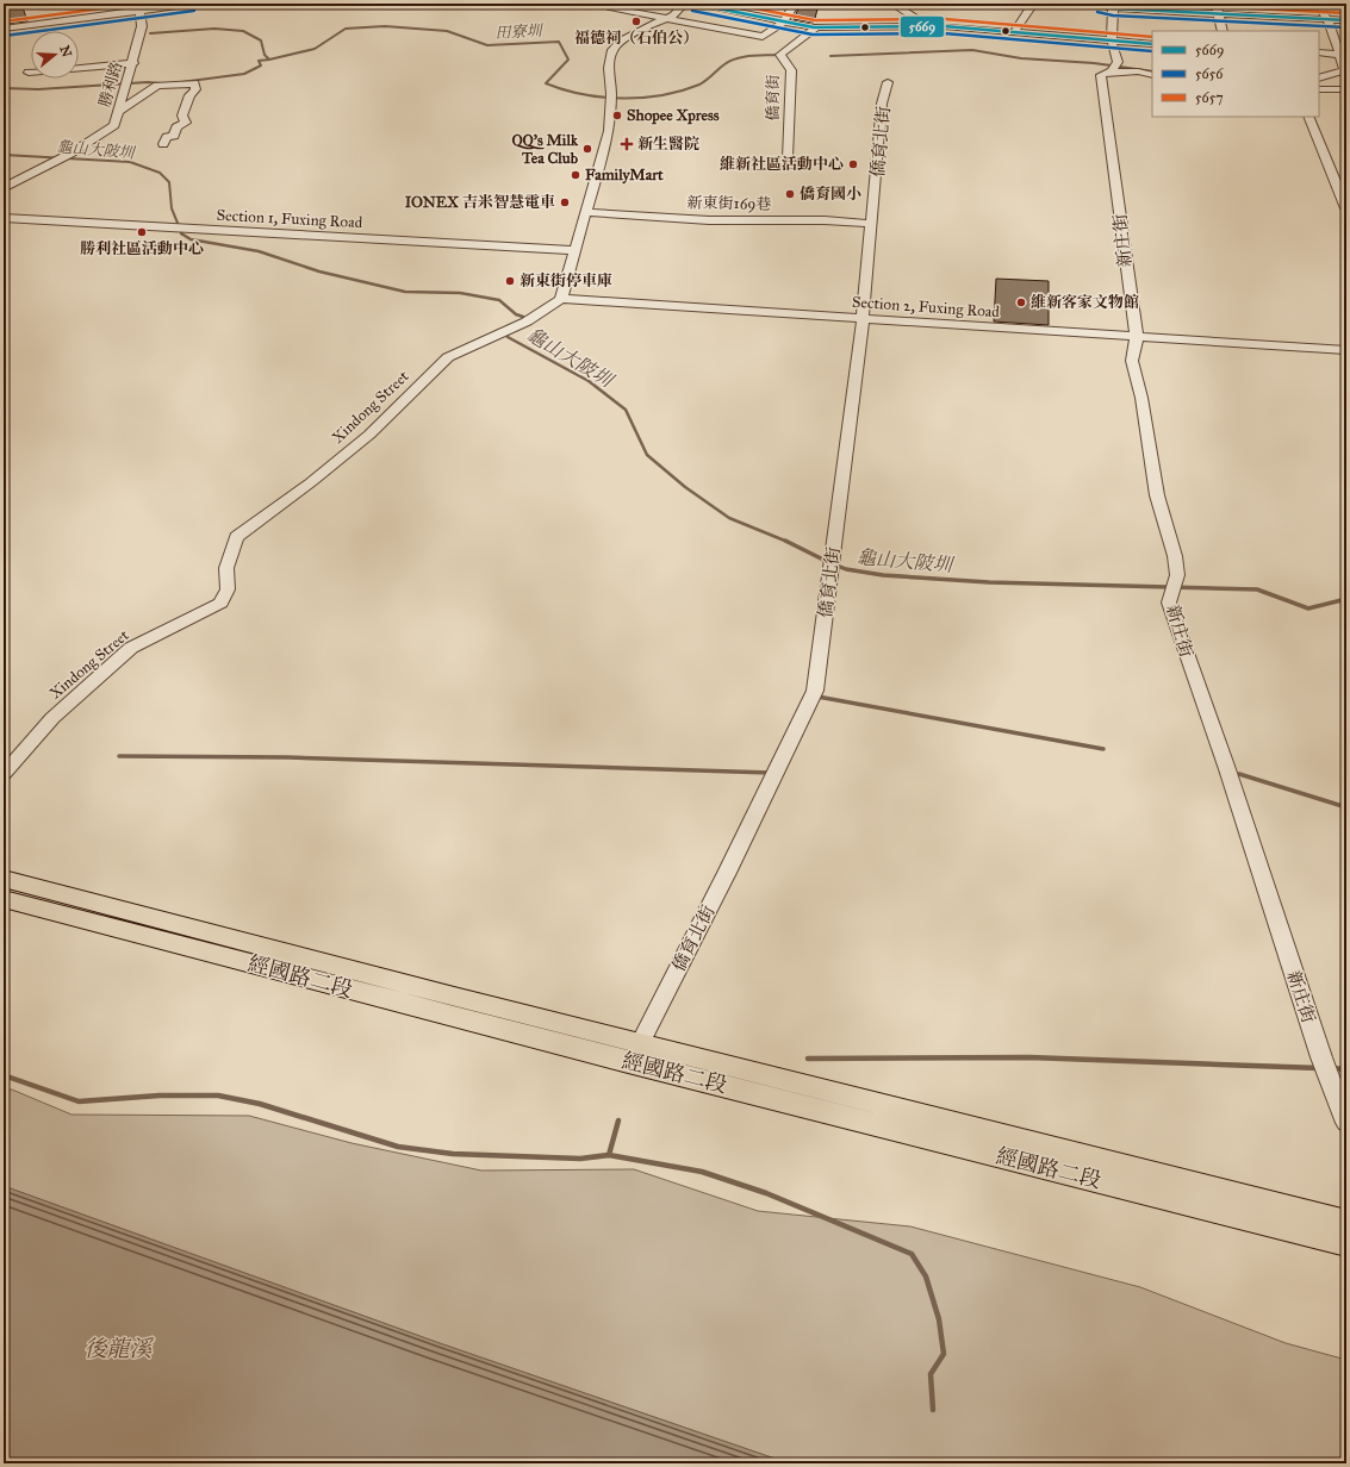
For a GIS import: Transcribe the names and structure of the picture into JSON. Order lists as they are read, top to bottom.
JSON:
{
  "streets": {
    "main road": ["經國路二段"],
    "street": [
      "勝利路",
      "僑育街",
      "僑育北街",
      "新東街169巷",
      "Section 1, Fuxing Road",
      "新庄街",
      "Section 2, Fuxing Road",
      "Xindong Street"
    ]
  },
  "crossings": [
    ["僑育北街", "新東街169巷"],
    ["僑育北街", "Section 2, Fuxing Road"],
    ["僑育北街", "經國路二段"],
    ["新庄街", "Section 2, Fuxing Road"],
    ["Section 2, Fuxing Road", "Xindong Street"]
  ],
  "water": ["田寮圳", "龜山大陂圳", "後龍溪"],
  "places": {
    "other": [
      "福德祠（石伯公）",
      "Shopee Xpress",
      "QQ's Milk Tea Club",
      "維新社區活動中心",
      "FamilyMart",
      "僑育國小",
      "IONEX 吉米智慧電車",
      "勝利社區活動中心",
      "新東街停車庫",
      "維新客家文物館"
    ],
    "health": ["新生醫院"]
  },
  "lines": ["transit line 5669", "transit line 5657", "transit line 5656"],
  "legend": ["5669", "5656", "5657"],
  "north": "right"
}
